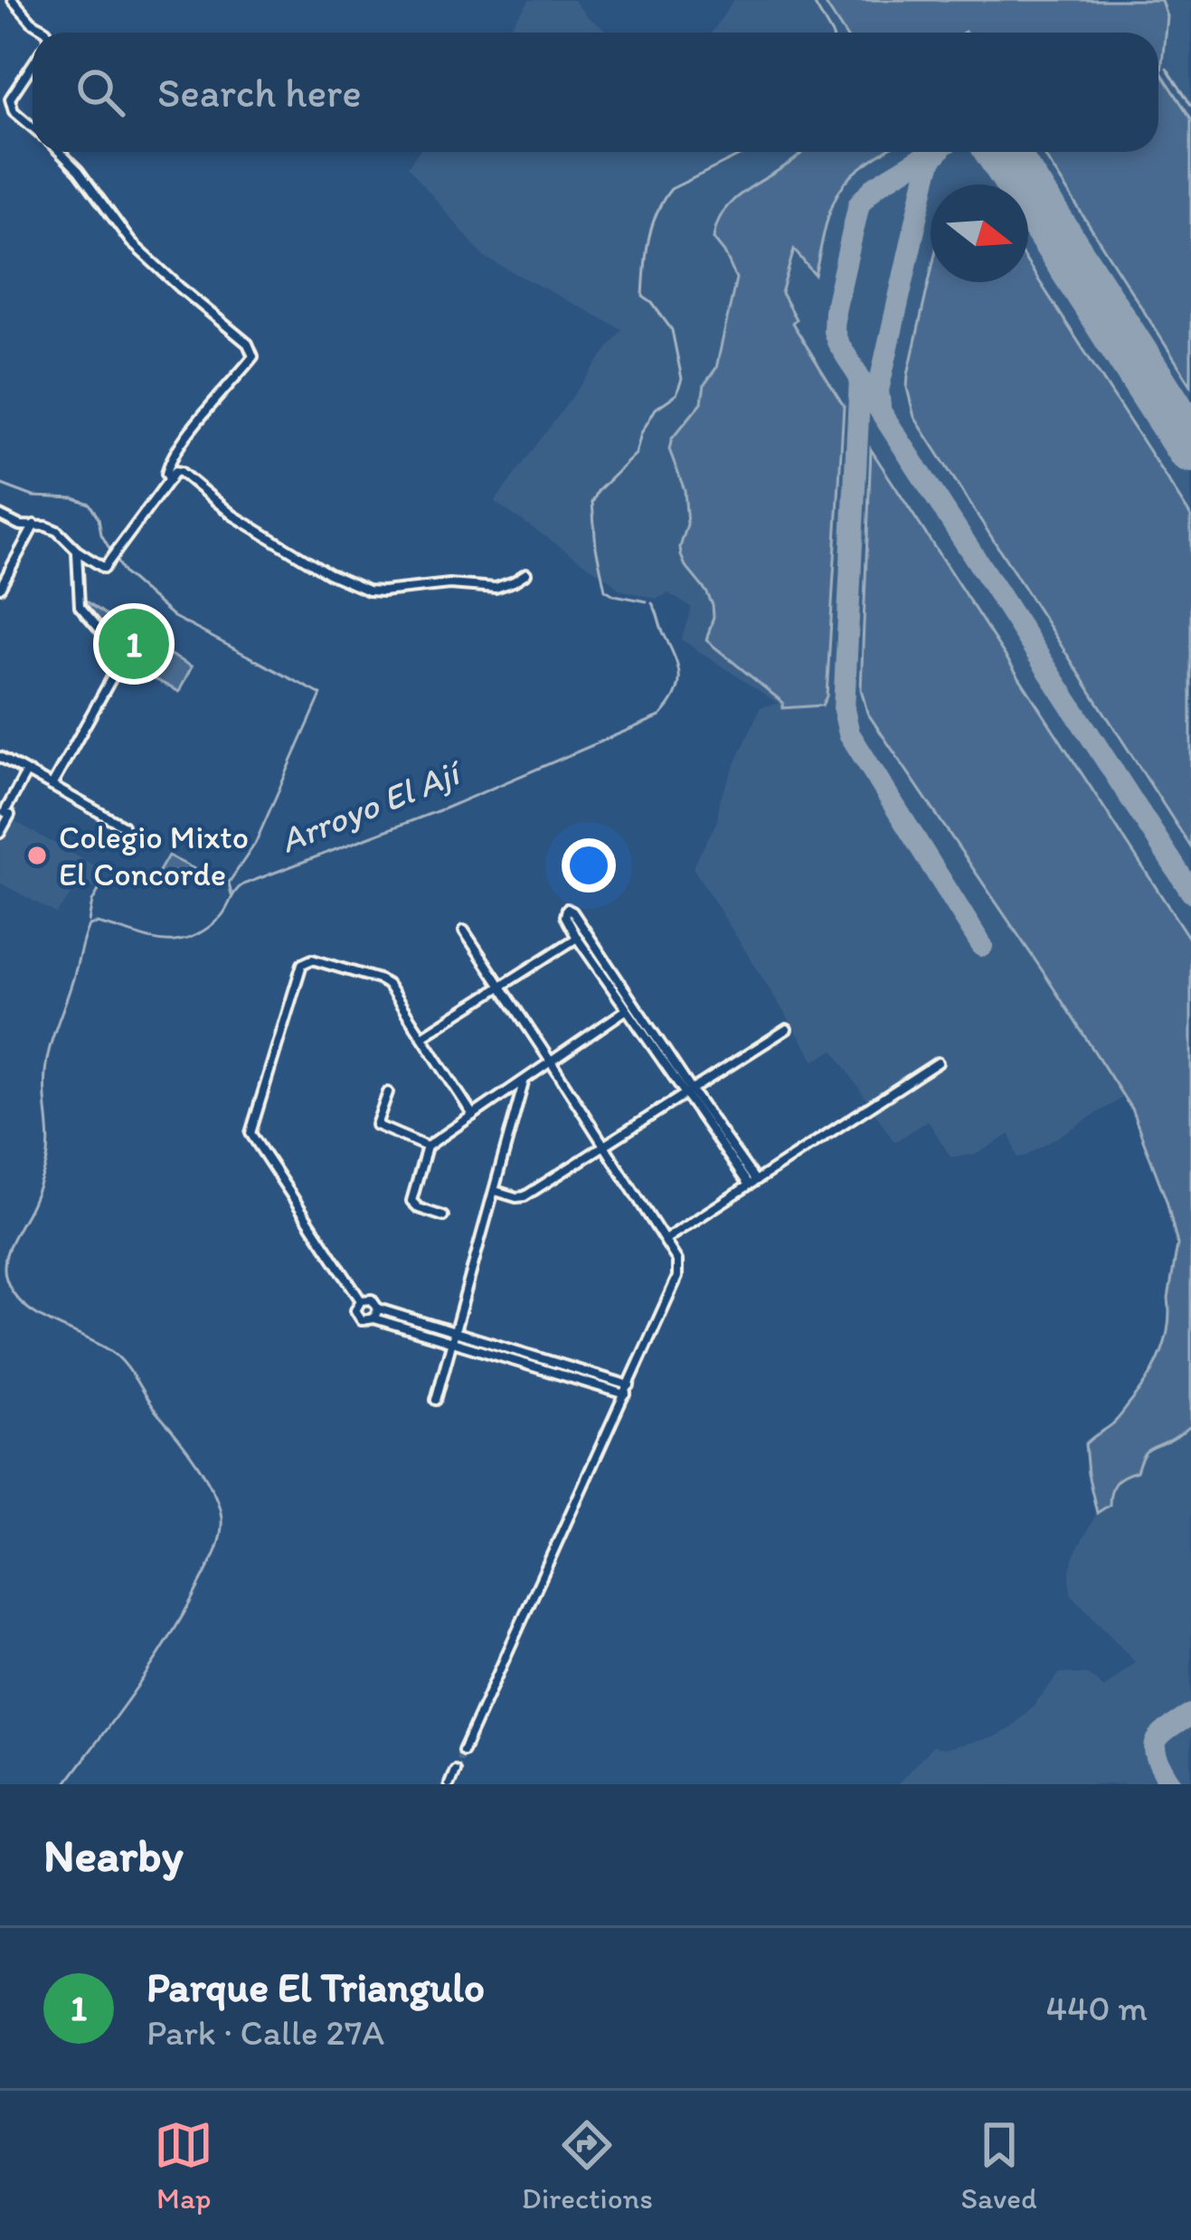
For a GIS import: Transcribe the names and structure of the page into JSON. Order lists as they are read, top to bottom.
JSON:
{
  "water": ["Arroyo El Ají"],
  "places": ["Colegio Mixto El Concorde"],
  "north": "right",
  "page": {
    "search": "Search here",
    "pins": "1",
    "heading": "Nearby",
    "list": [
      {
        "mark": "1",
        "name": "Parque El Triangulo",
        "note": "Park · Calle 27A",
        "value": "440 m"
      }
    ],
    "nav": ["Map", "Directions", "Saved"]
  }
}
